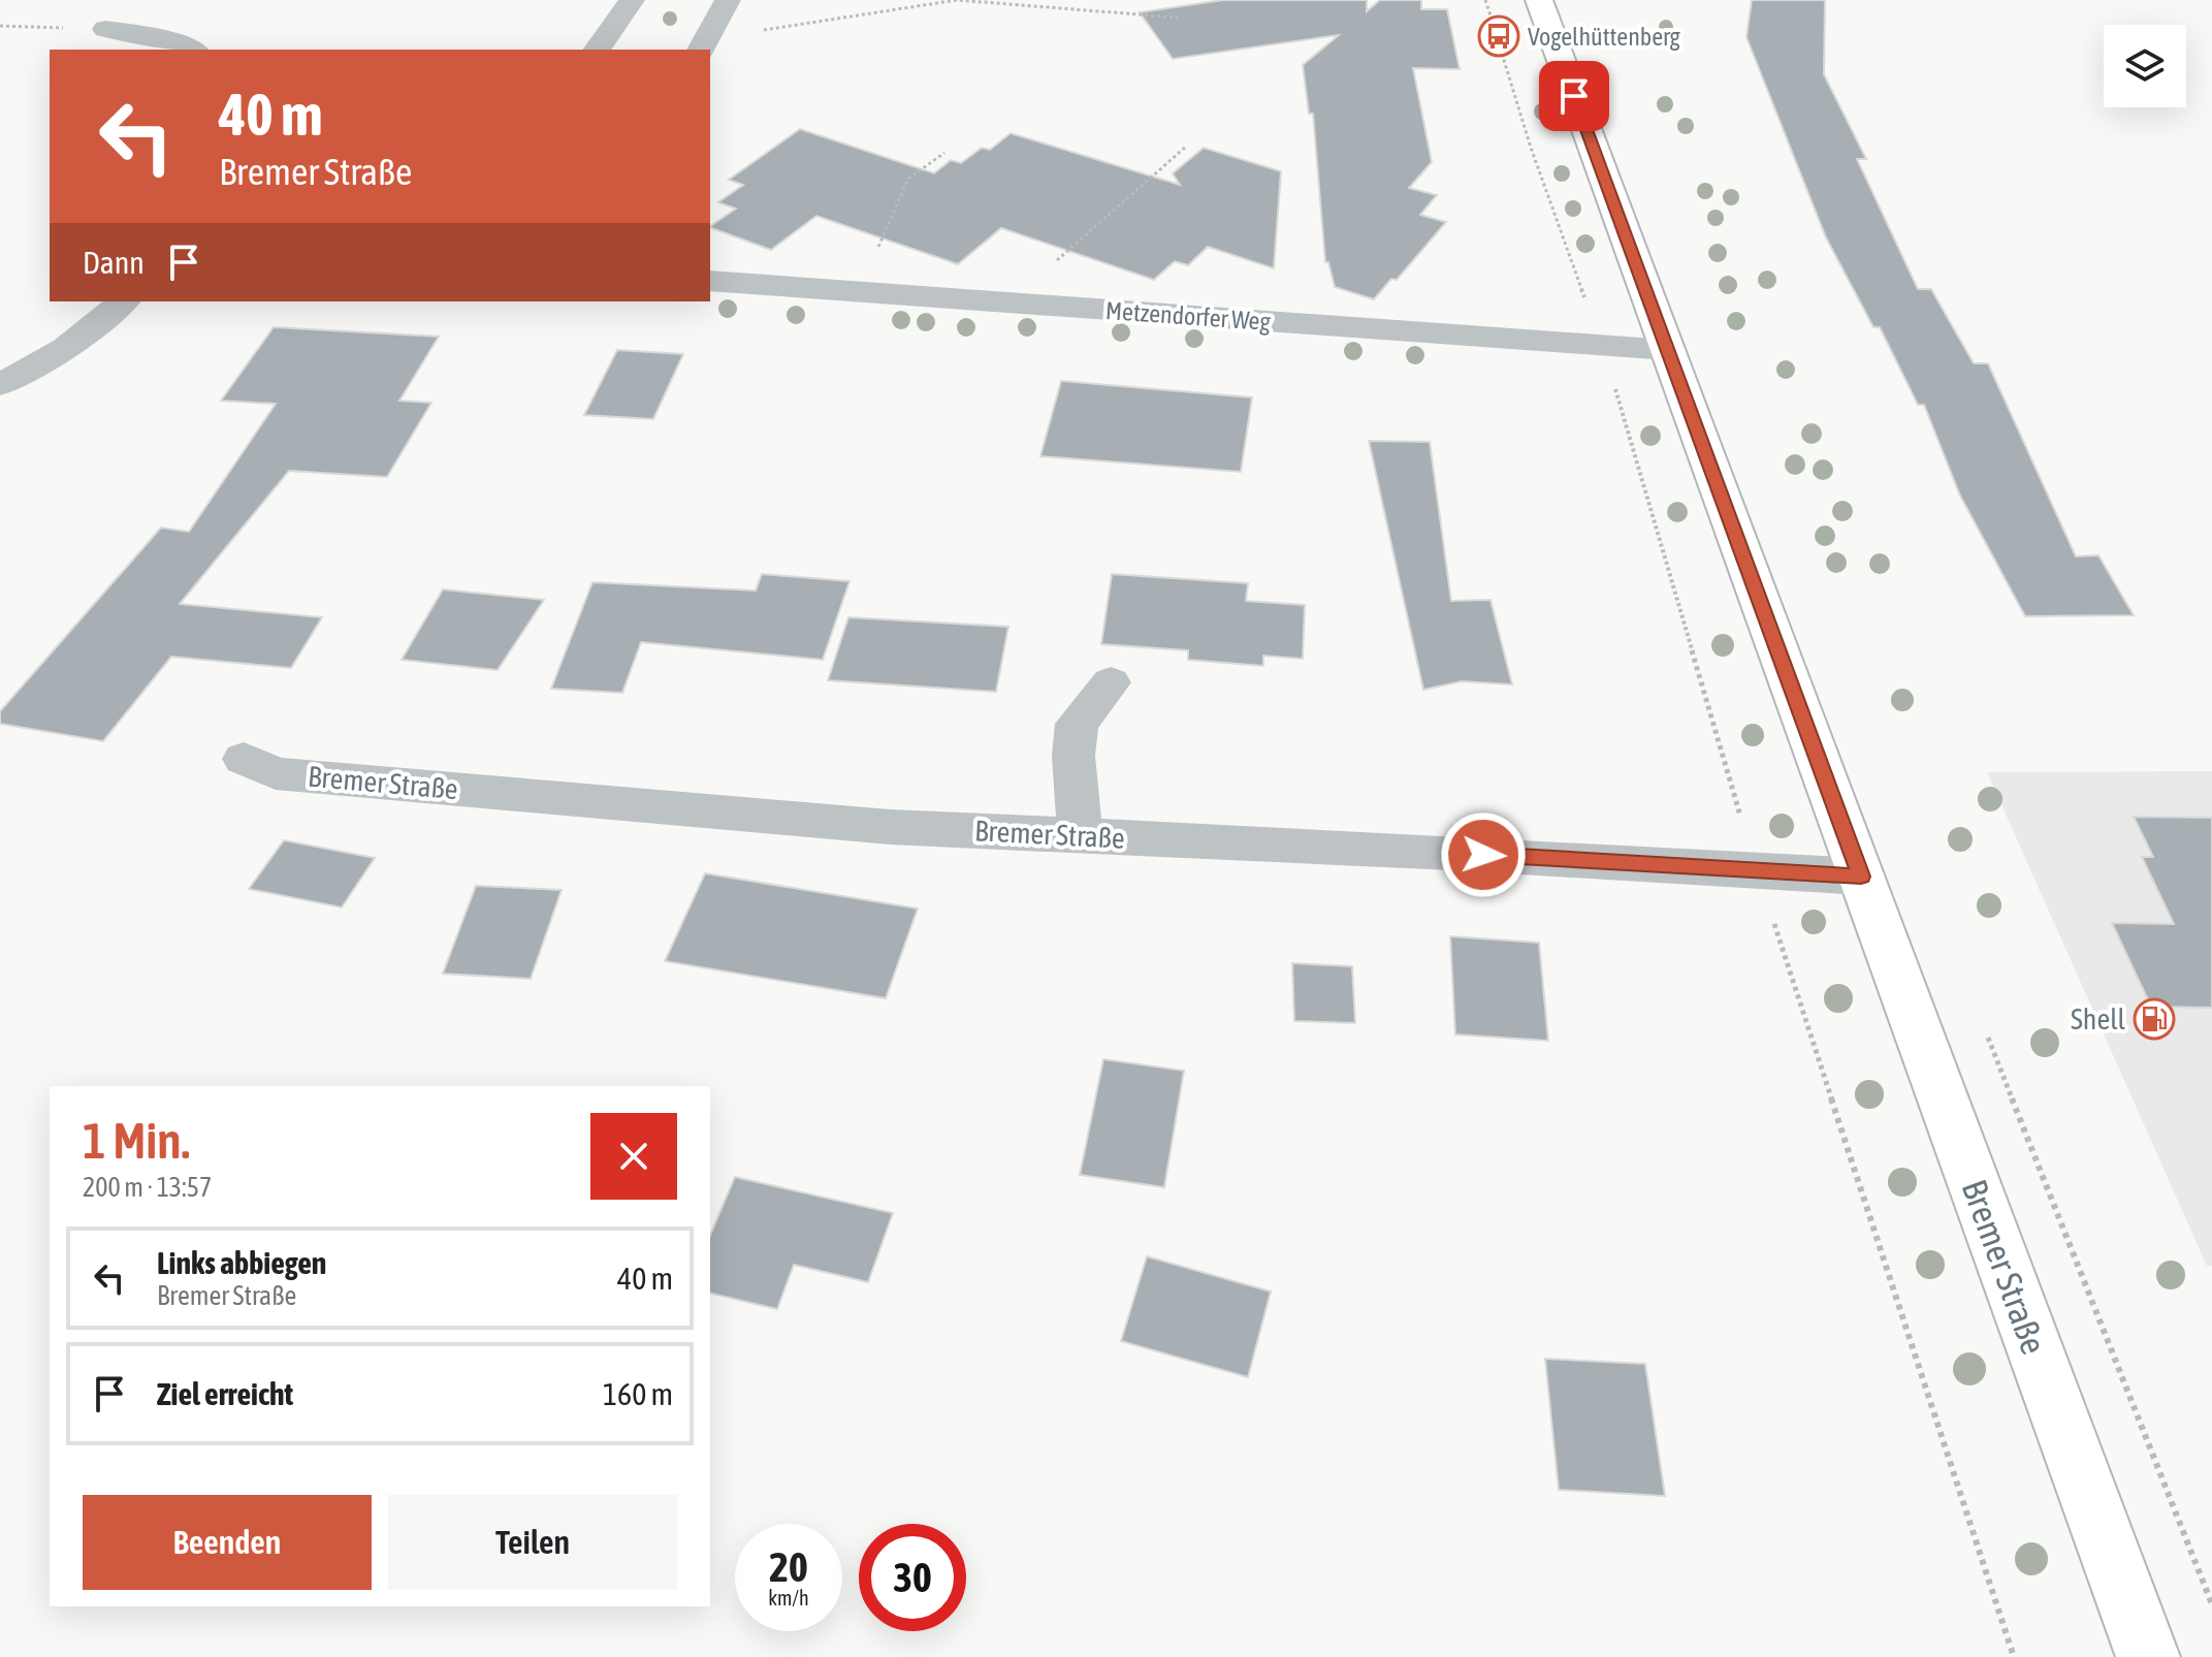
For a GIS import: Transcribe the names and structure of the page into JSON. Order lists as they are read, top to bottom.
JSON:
{
  "streets": {
    "main road": ["Bremer Straße"],
    "street": ["Metzendorfer Weg"]
  },
  "crossings": [
    ["Metzendorfer Weg", "Bremer Straße"]
  ],
  "places": {
    "bus stop": ["Vogelhüttenberg"],
    "fuel station": ["Shell"]
  },
  "page": {
    "turn": ["40 m", "Bremer Straße"],
    "then": "Dann",
    "heading": ["1 Min.", "200 m · 13:57"],
    "list": [
      {
        "name": "Links abbiegen",
        "note": "Bremer Straße",
        "value": "40 m"
      },
      {
        "name": "Ziel erreicht",
        "value": "160 m"
      }
    ],
    "buttons": ["Beenden", "Teilen"],
    "speed": "20 km/h",
    "limit": "30"
  }
}
